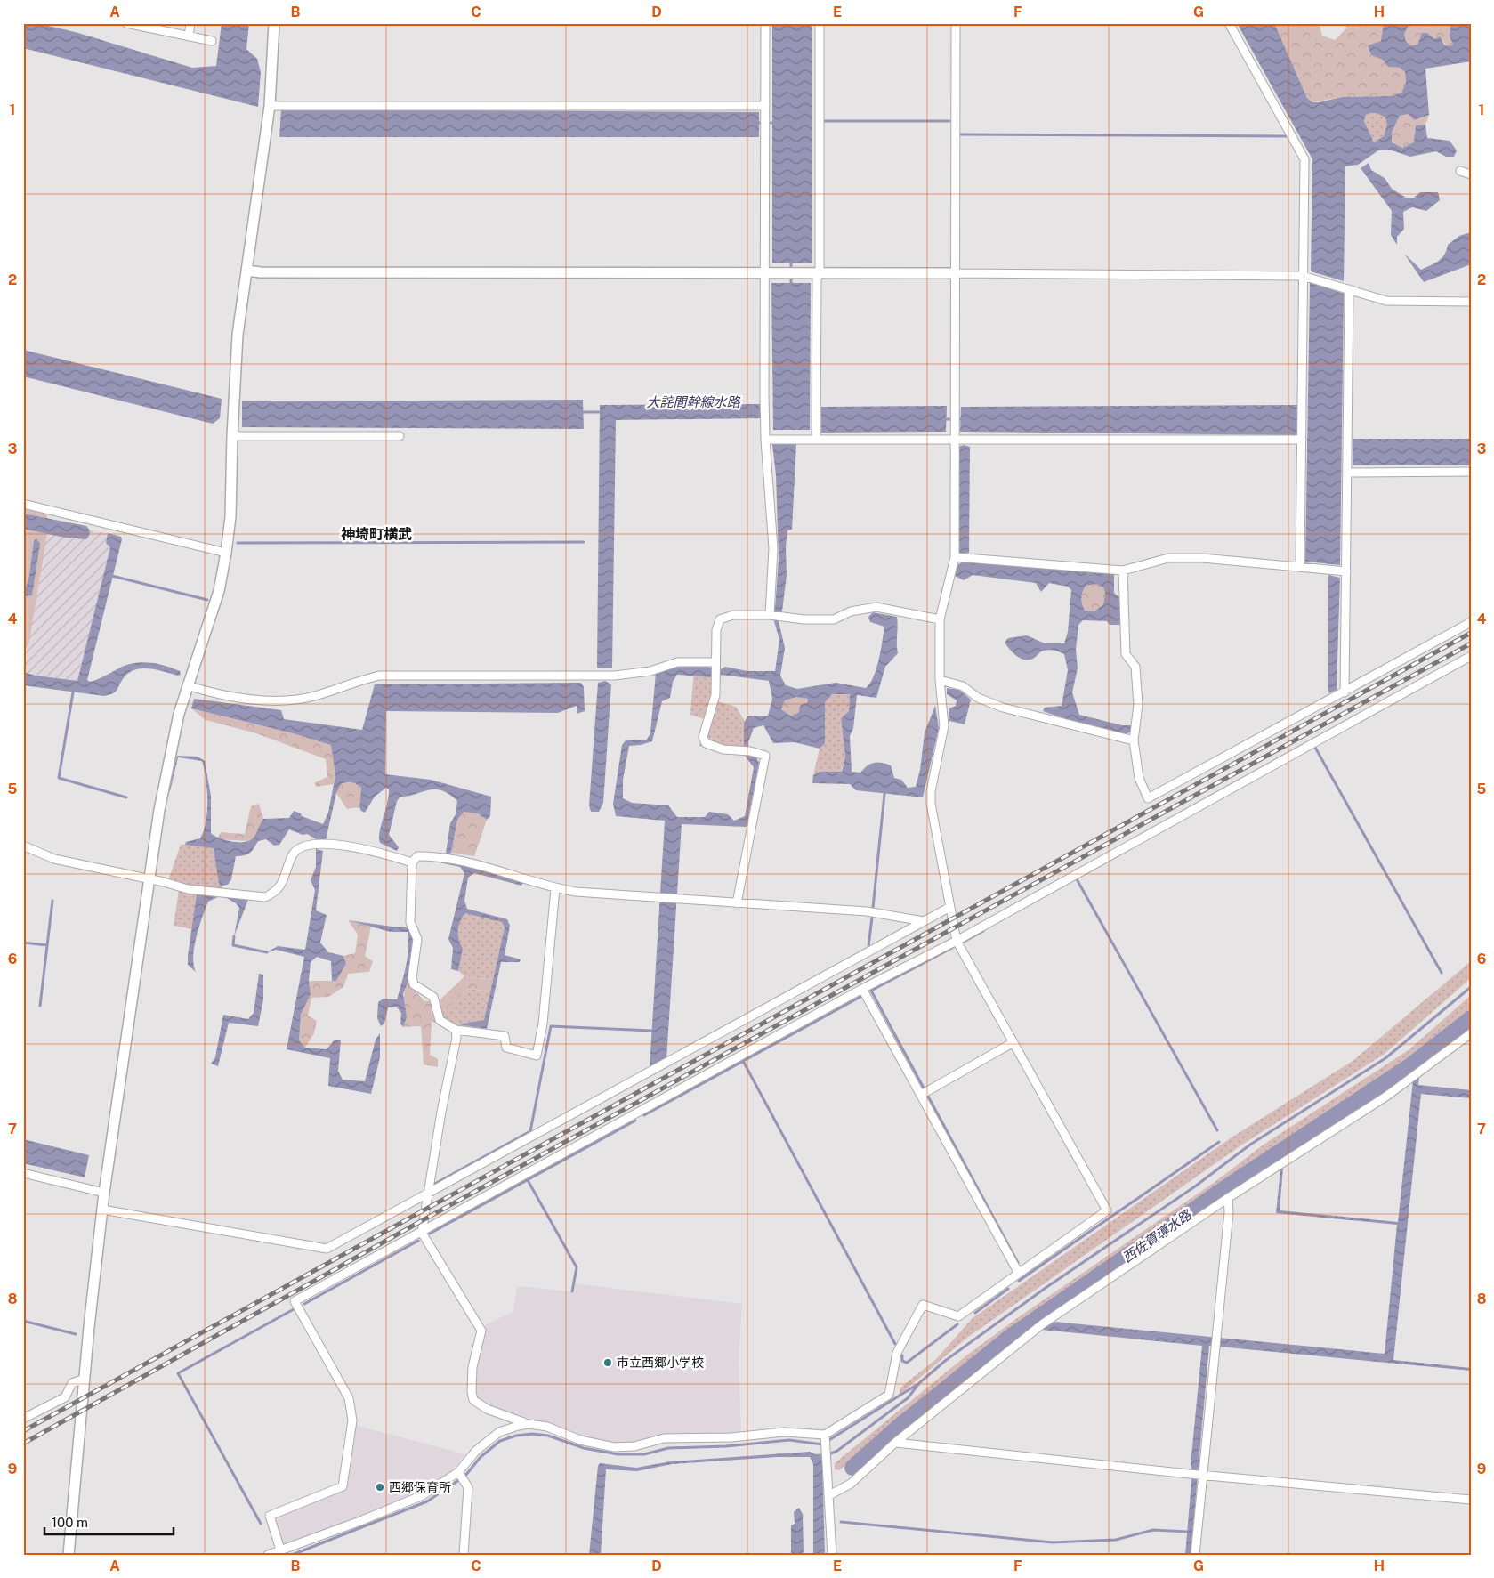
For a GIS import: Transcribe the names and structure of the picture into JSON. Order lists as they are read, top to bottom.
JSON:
{
  "districts": ["神埼町横武"],
  "water": ["大詫間幹線水路", "西佐賀導水路"],
  "places": ["市立西郷小学校", "西郷保育所"],
  "scale_bar": "100 m",
  "grid": {
    "columns": [
      "A",
      "B",
      "C",
      "D",
      "E",
      "F",
      "G",
      "H"
    ],
    "rows": [
      "1",
      "2",
      "3",
      "4",
      "5",
      "6",
      "7",
      "8",
      "9"
    ]
  }
}
